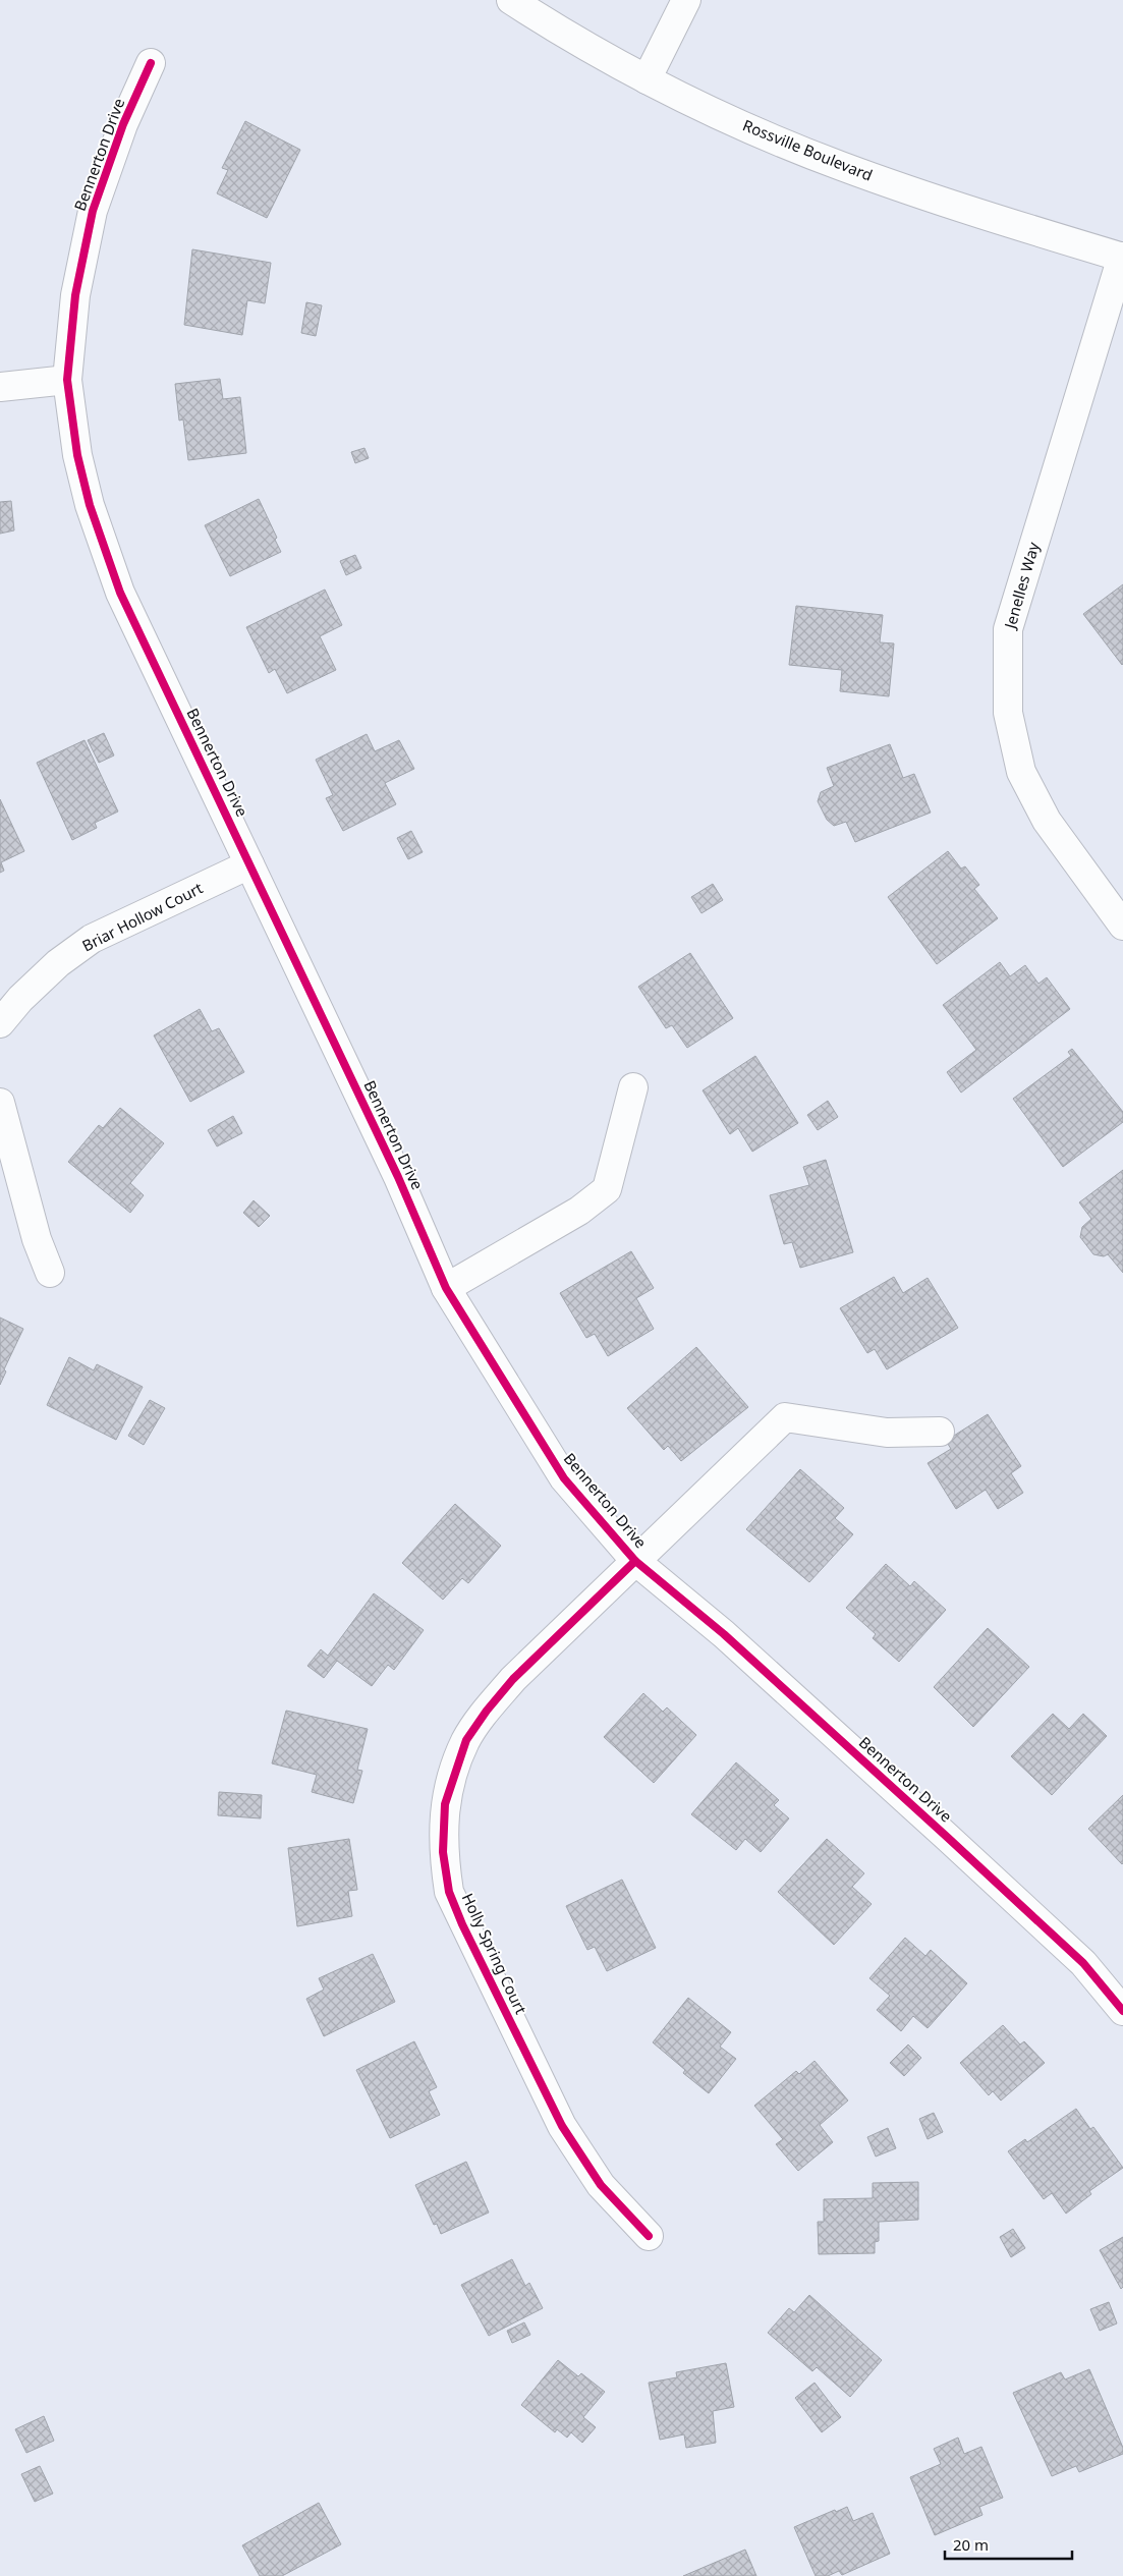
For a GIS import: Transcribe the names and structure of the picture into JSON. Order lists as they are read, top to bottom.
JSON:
{
  "streets": {
    "street": [
      "Rossville Boulevard",
      "Bennerton Drive",
      "Jenelles Way",
      "Briar Hollow Court",
      "Holly Spring Court"
    ]
  },
  "crossings": [
    ["Rossville Boulevard", "Jenelles Way"],
    ["Bennerton Drive", "Briar Hollow Court"],
    ["Bennerton Drive", "Holly Spring Court"]
  ],
  "scale_bar": "20 m"
}
